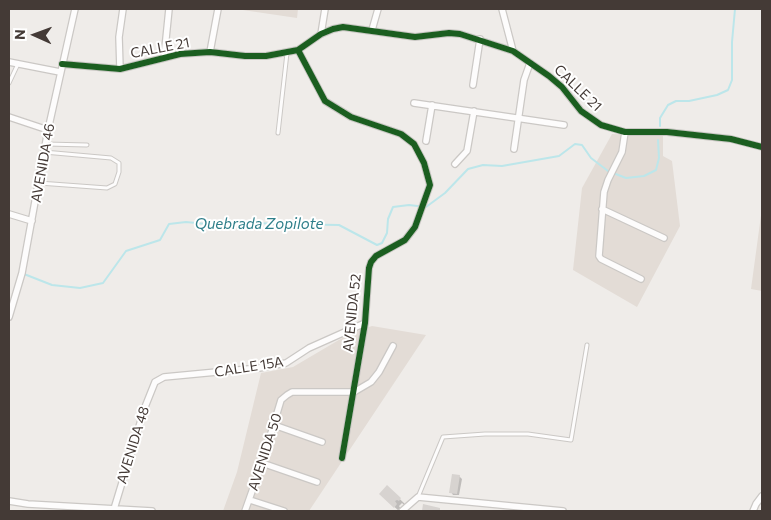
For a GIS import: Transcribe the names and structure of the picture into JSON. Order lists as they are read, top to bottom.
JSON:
{
  "streets": {
    "street": [
      "CALLE 21",
      "AVENIDA 46",
      "AVENIDA 52",
      "CALLE 15A",
      "AVENIDA 48",
      "AVENIDA 50"
    ]
  },
  "crossings": [
    ["CALLE 21", "AVENIDA 46"],
    ["CALLE 21", "AVENIDA 52"],
    ["AVENIDA 52", "CALLE 15A"],
    ["AVENIDA 52", "AVENIDA 50"],
    ["CALLE 15A", "AVENIDA 48"]
  ],
  "water": ["Quebrada Zopilote"],
  "north": "left"
}
